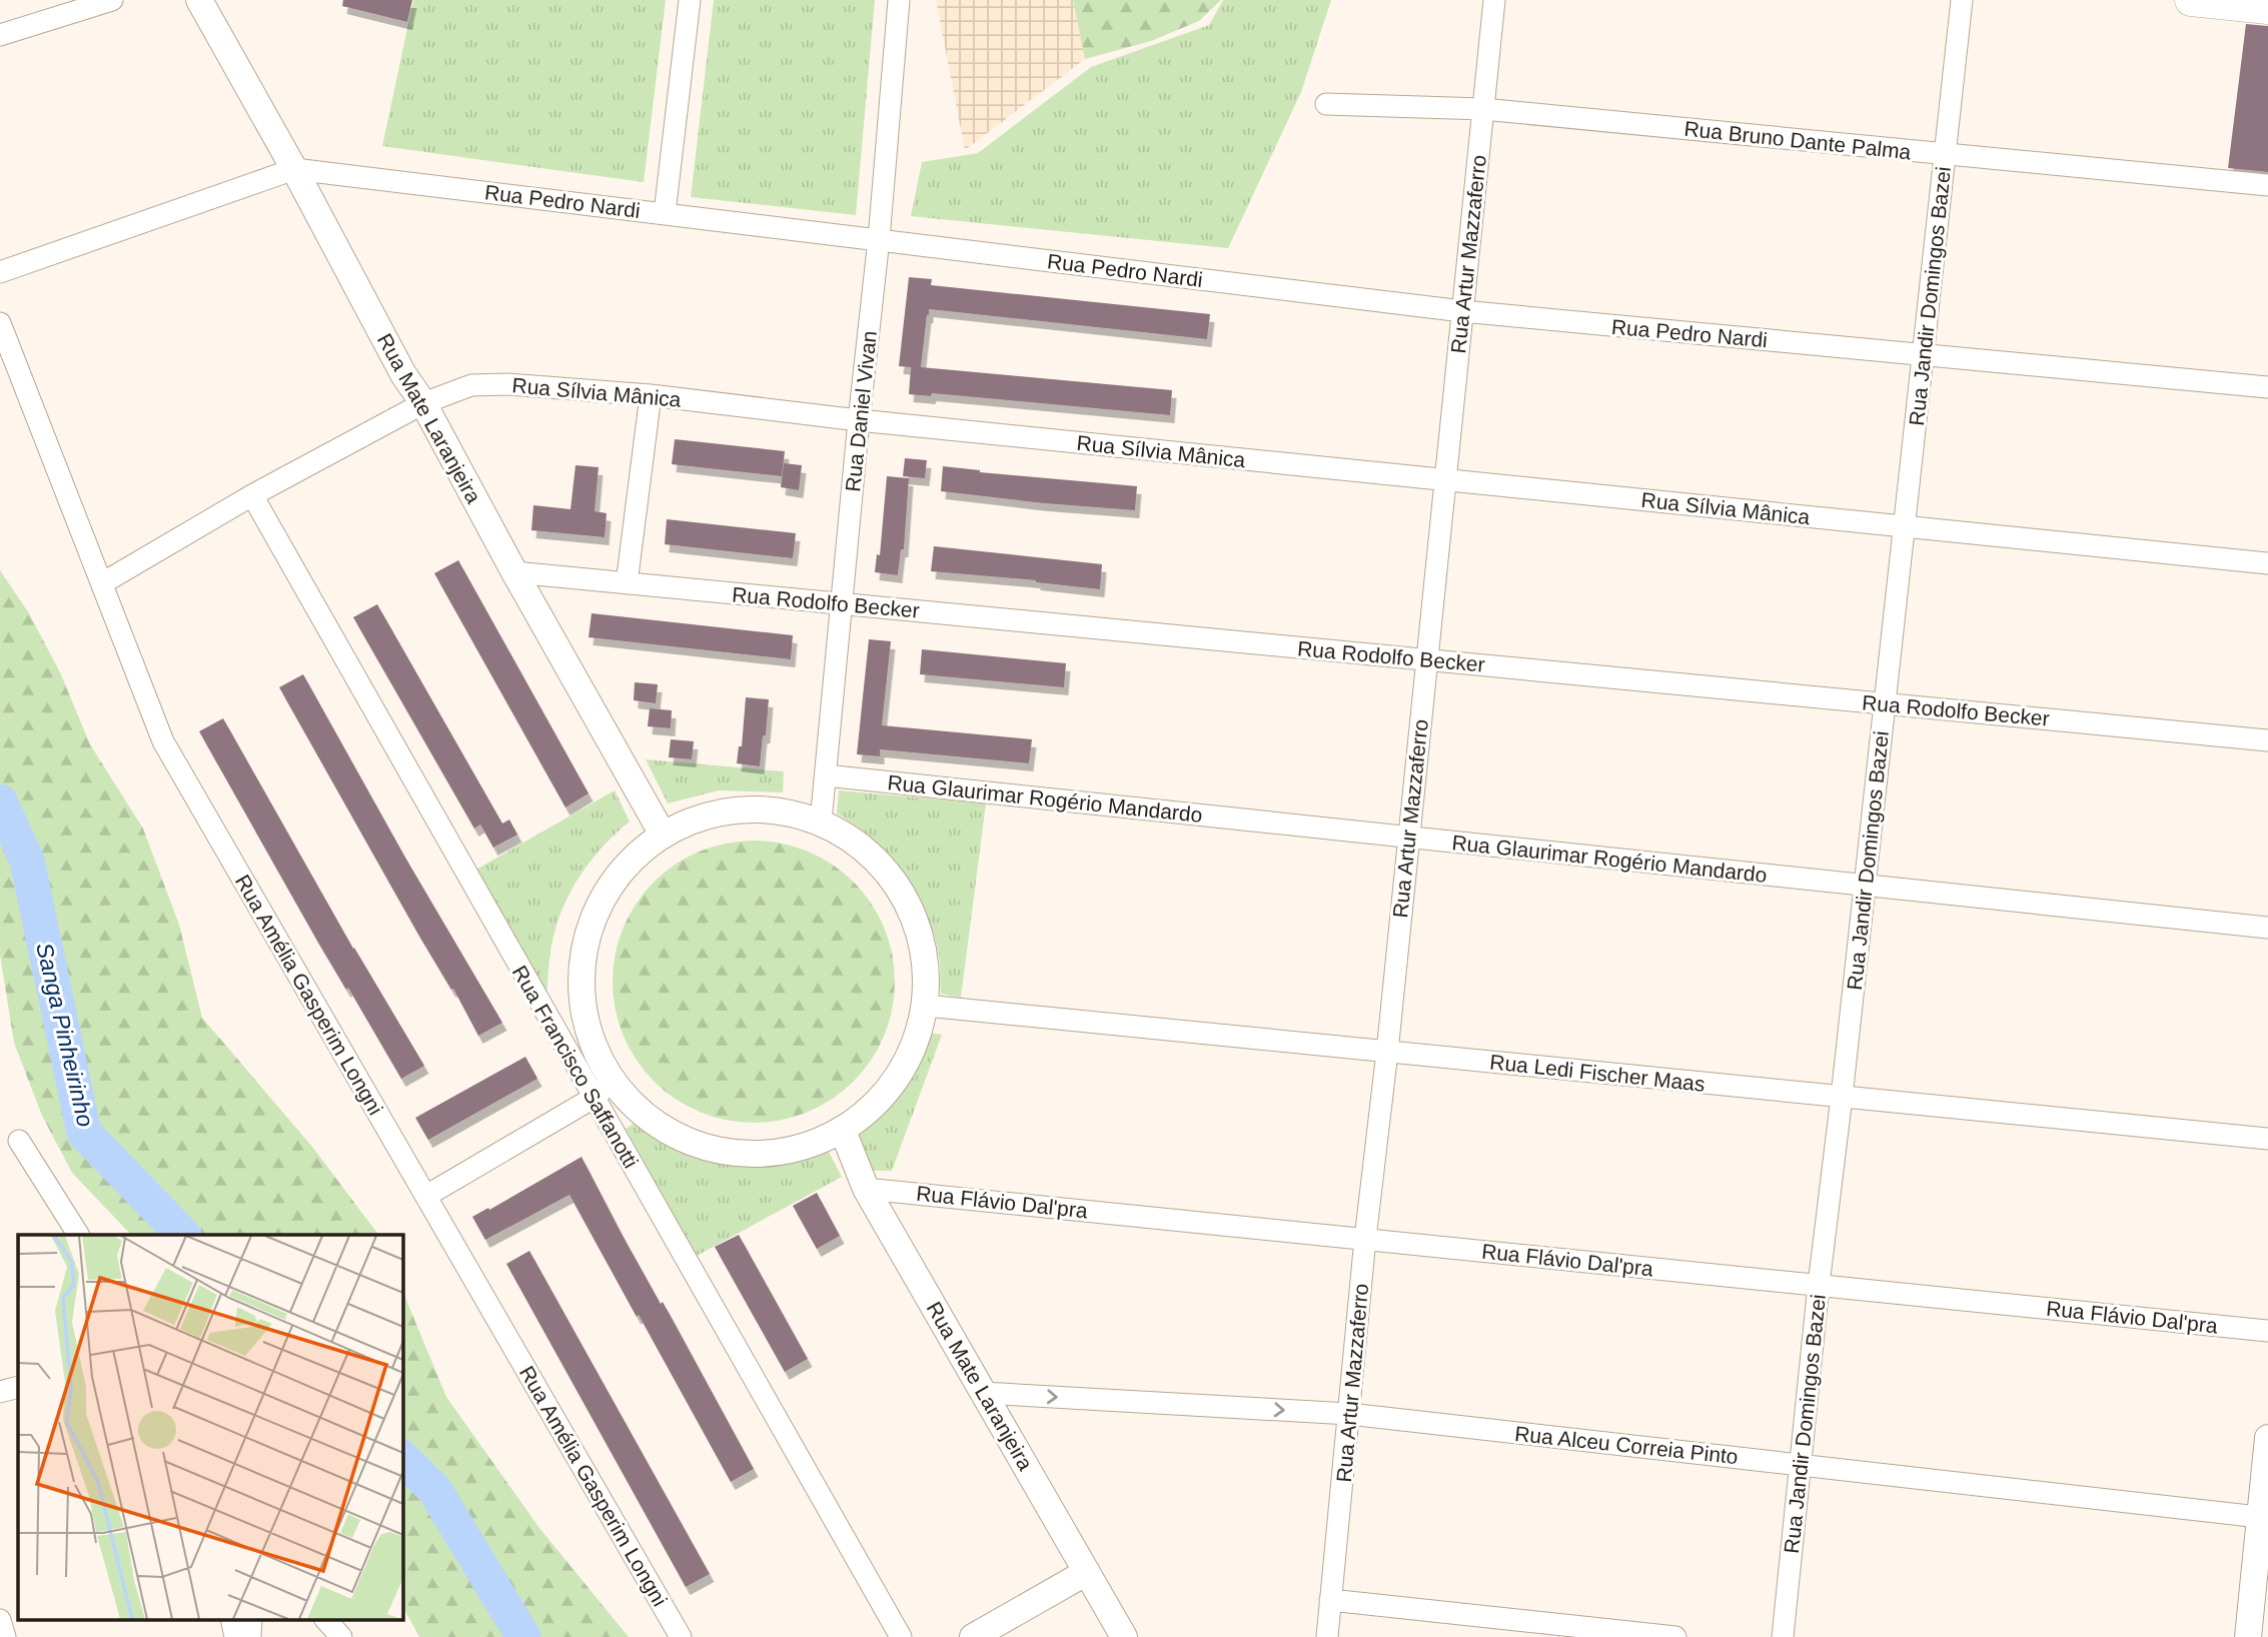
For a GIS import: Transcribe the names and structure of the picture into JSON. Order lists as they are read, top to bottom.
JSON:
{
  "streets": {
    "street": [
      "Rua Bruno Dante Palma",
      "Rua Pedro Nardi",
      "Rua Artur Mazzaferro",
      "Rua Jandir Domingos Bazei",
      "Rua Sílvia Mânica",
      "Rua Daniel Vivan",
      "Rua Mate Laranjeira",
      "Rua Rodolfo Becker",
      "Rua Glaurimar Rogério Mandardo",
      "Rua Amélia Gasperim Longni",
      "Rua Francisco Saffanotti",
      "Rua Ledi Fischer Maas",
      "Rua Flávio Dal'pra",
      "Rua Alceu Correia Pinto"
    ]
  },
  "crossings": [
    ["Rua Bruno Dante Palma", "Rua Artur Mazzaferro"],
    ["Rua Bruno Dante Palma", "Rua Jandir Domingos Bazei"],
    ["Rua Pedro Nardi", "Rua Artur Mazzaferro"],
    ["Rua Pedro Nardi", "Rua Jandir Domingos Bazei"],
    ["Rua Pedro Nardi", "Rua Daniel Vivan"],
    ["Rua Pedro Nardi", "Rua Mate Laranjeira"],
    ["Rua Artur Mazzaferro", "Rua Sílvia Mânica"],
    ["Rua Artur Mazzaferro", "Rua Rodolfo Becker"],
    ["Rua Artur Mazzaferro", "Rua Glaurimar Rogério Mandardo"],
    ["Rua Artur Mazzaferro", "Rua Ledi Fischer Maas"],
    ["Rua Artur Mazzaferro", "Rua Flávio Dal'pra"],
    ["Rua Artur Mazzaferro", "Rua Alceu Correia Pinto"],
    ["Rua Jandir Domingos Bazei", "Rua Sílvia Mânica"],
    ["Rua Jandir Domingos Bazei", "Rua Rodolfo Becker"],
    ["Rua Jandir Domingos Bazei", "Rua Glaurimar Rogério Mandardo"],
    ["Rua Jandir Domingos Bazei", "Rua Ledi Fischer Maas"],
    ["Rua Jandir Domingos Bazei", "Rua Flávio Dal'pra"],
    ["Rua Jandir Domingos Bazei", "Rua Alceu Correia Pinto"],
    ["Rua Sílvia Mânica", "Rua Daniel Vivan"],
    ["Rua Sílvia Mânica", "Rua Mate Laranjeira"],
    ["Rua Sílvia Mânica", "Rua Amélia Gasperim Longni"],
    ["Rua Sílvia Mânica", "Rua Francisco Saffanotti"],
    ["Rua Daniel Vivan", "Rua Rodolfo Becker"],
    ["Rua Daniel Vivan", "Rua Glaurimar Rogério Mandardo"],
    ["Rua Mate Laranjeira", "Rua Rodolfo Becker"],
    ["Rua Mate Laranjeira", "Rua Flávio Dal'pra"],
    ["Rua Mate Laranjeira", "Rua Alceu Correia Pinto"]
  ],
  "water": ["Sanga Pinheirinho"]
}
